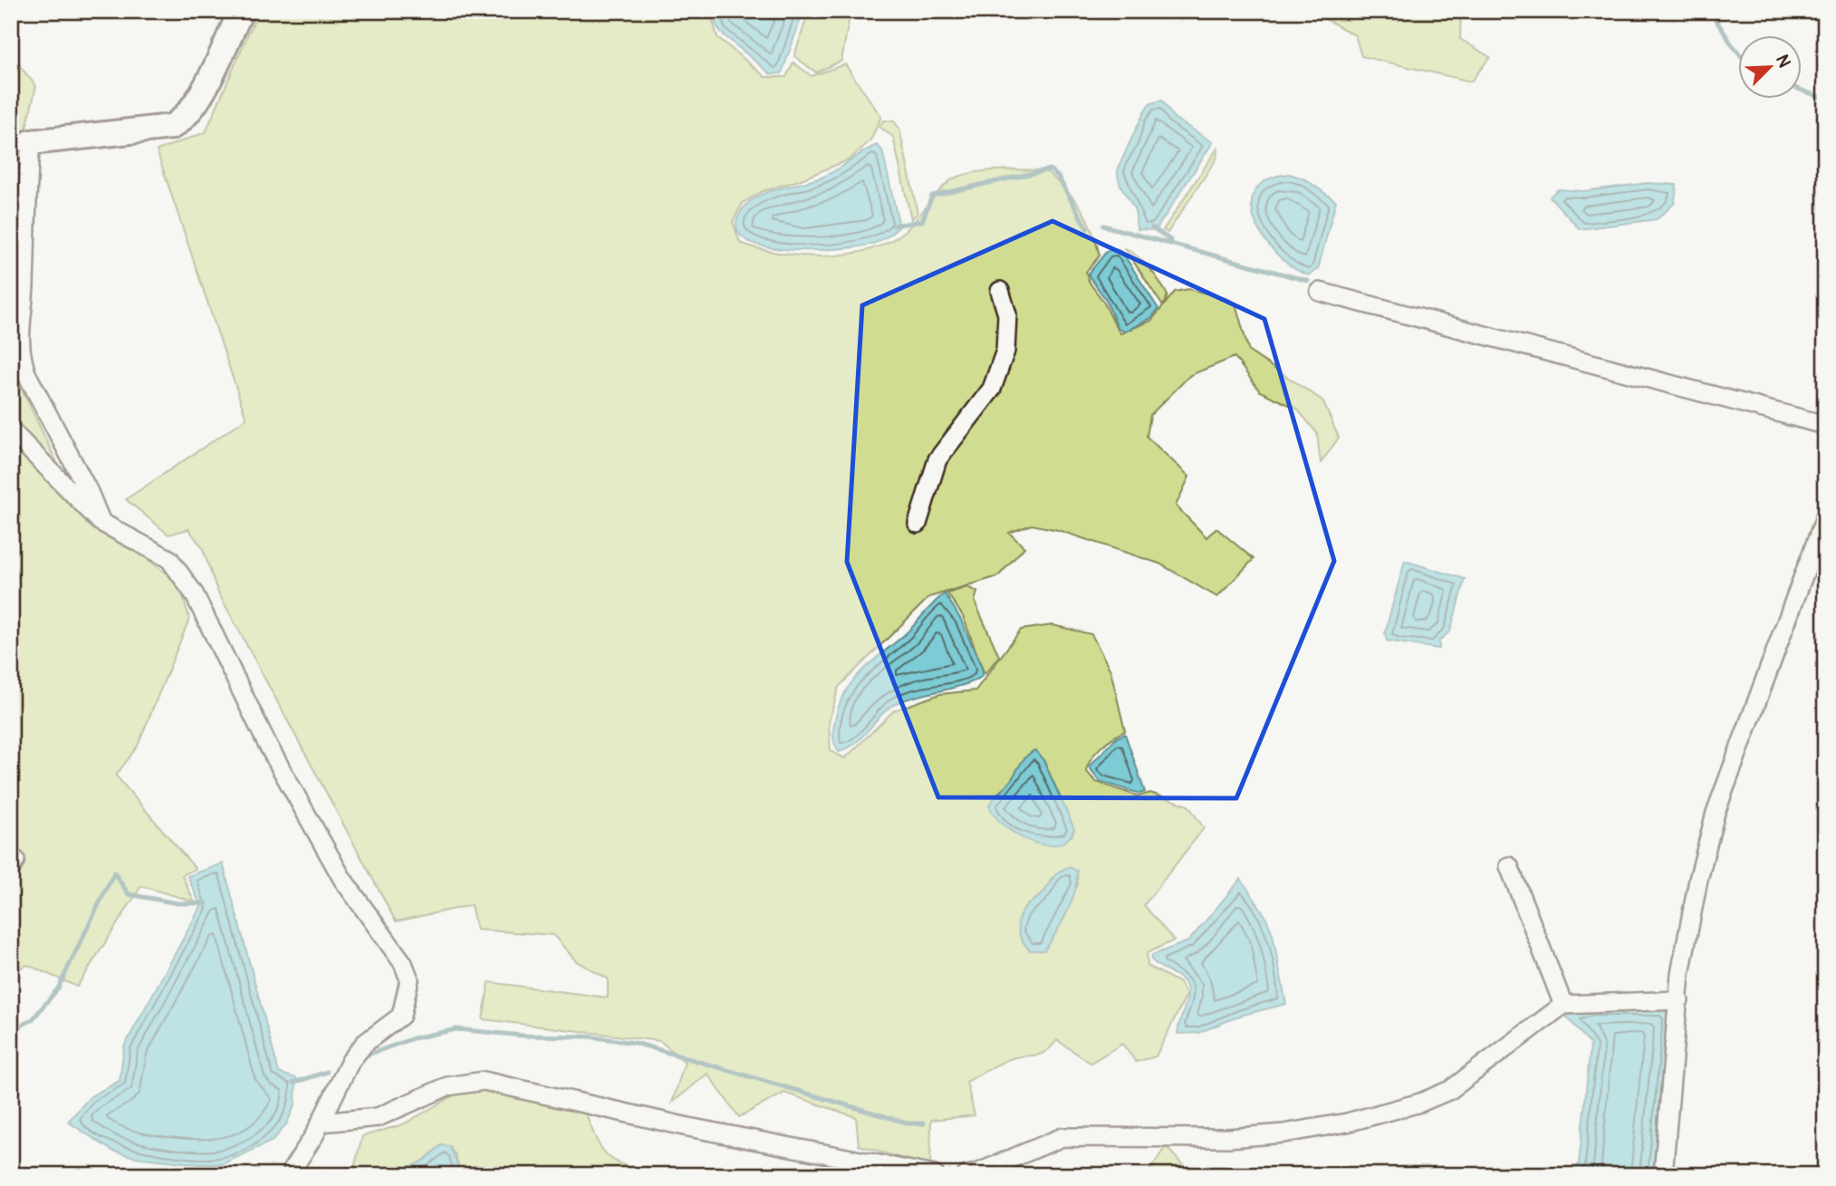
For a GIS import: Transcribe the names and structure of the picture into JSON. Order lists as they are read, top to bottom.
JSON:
{
  "north": "top right"
}
